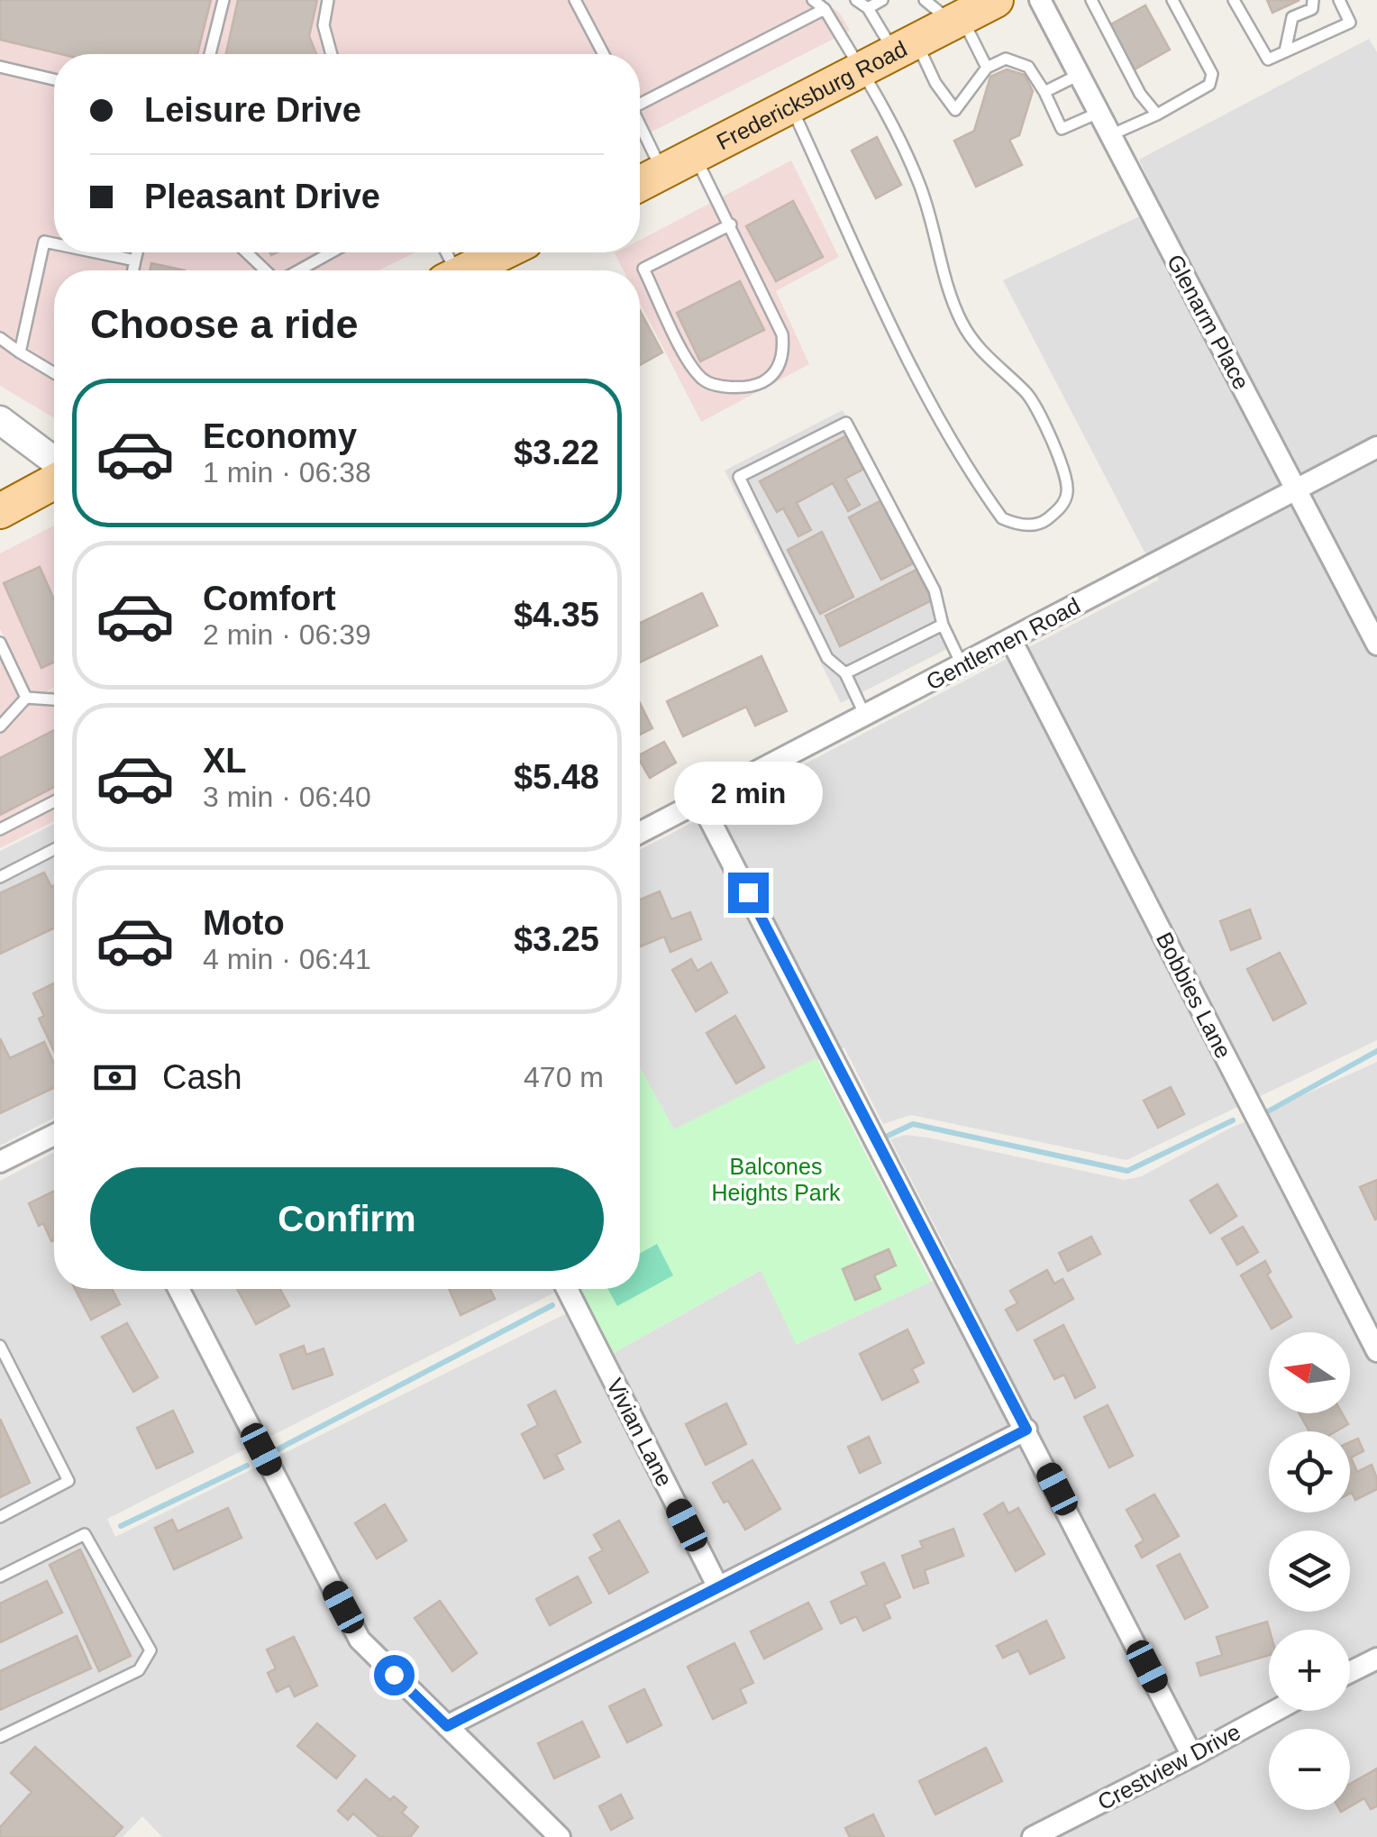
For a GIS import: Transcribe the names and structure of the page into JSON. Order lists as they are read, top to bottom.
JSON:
{
  "streets": {
    "main road": ["Fredericksburg Road"],
    "street": [
      "Glenarm Place",
      "Gentlemen Road",
      "Bobbies Lane",
      "Vivian Lane",
      "Crestview Drive"
    ]
  },
  "crossings": [
    ["Glenarm Place", "Gentlemen Road"],
    ["Gentlemen Road", "Bobbies Lane"]
  ],
  "parks": ["Balcones Heights Park"],
  "north": "left",
  "page": {
    "banner": ["Leisure Drive", "Pleasant Drive"],
    "heading": "Choose a ride",
    "list": [
      {
        "name": "Economy",
        "note": "1 min · 06:38",
        "value": "$3.22"
      },
      {
        "name": "Comfort",
        "note": "2 min · 06:39",
        "value": "$4.35"
      },
      {
        "name": "XL",
        "note": "3 min · 06:40",
        "value": "$5.48"
      },
      {
        "name": "Moto",
        "note": "4 min · 06:41",
        "value": "$3.25"
      }
    ],
    "bubble": "2 min",
    "pay": ["Cash", "470 m"],
    "buttons": "Confirm",
    "map_buttons": ["+", "−"]
  }
}
